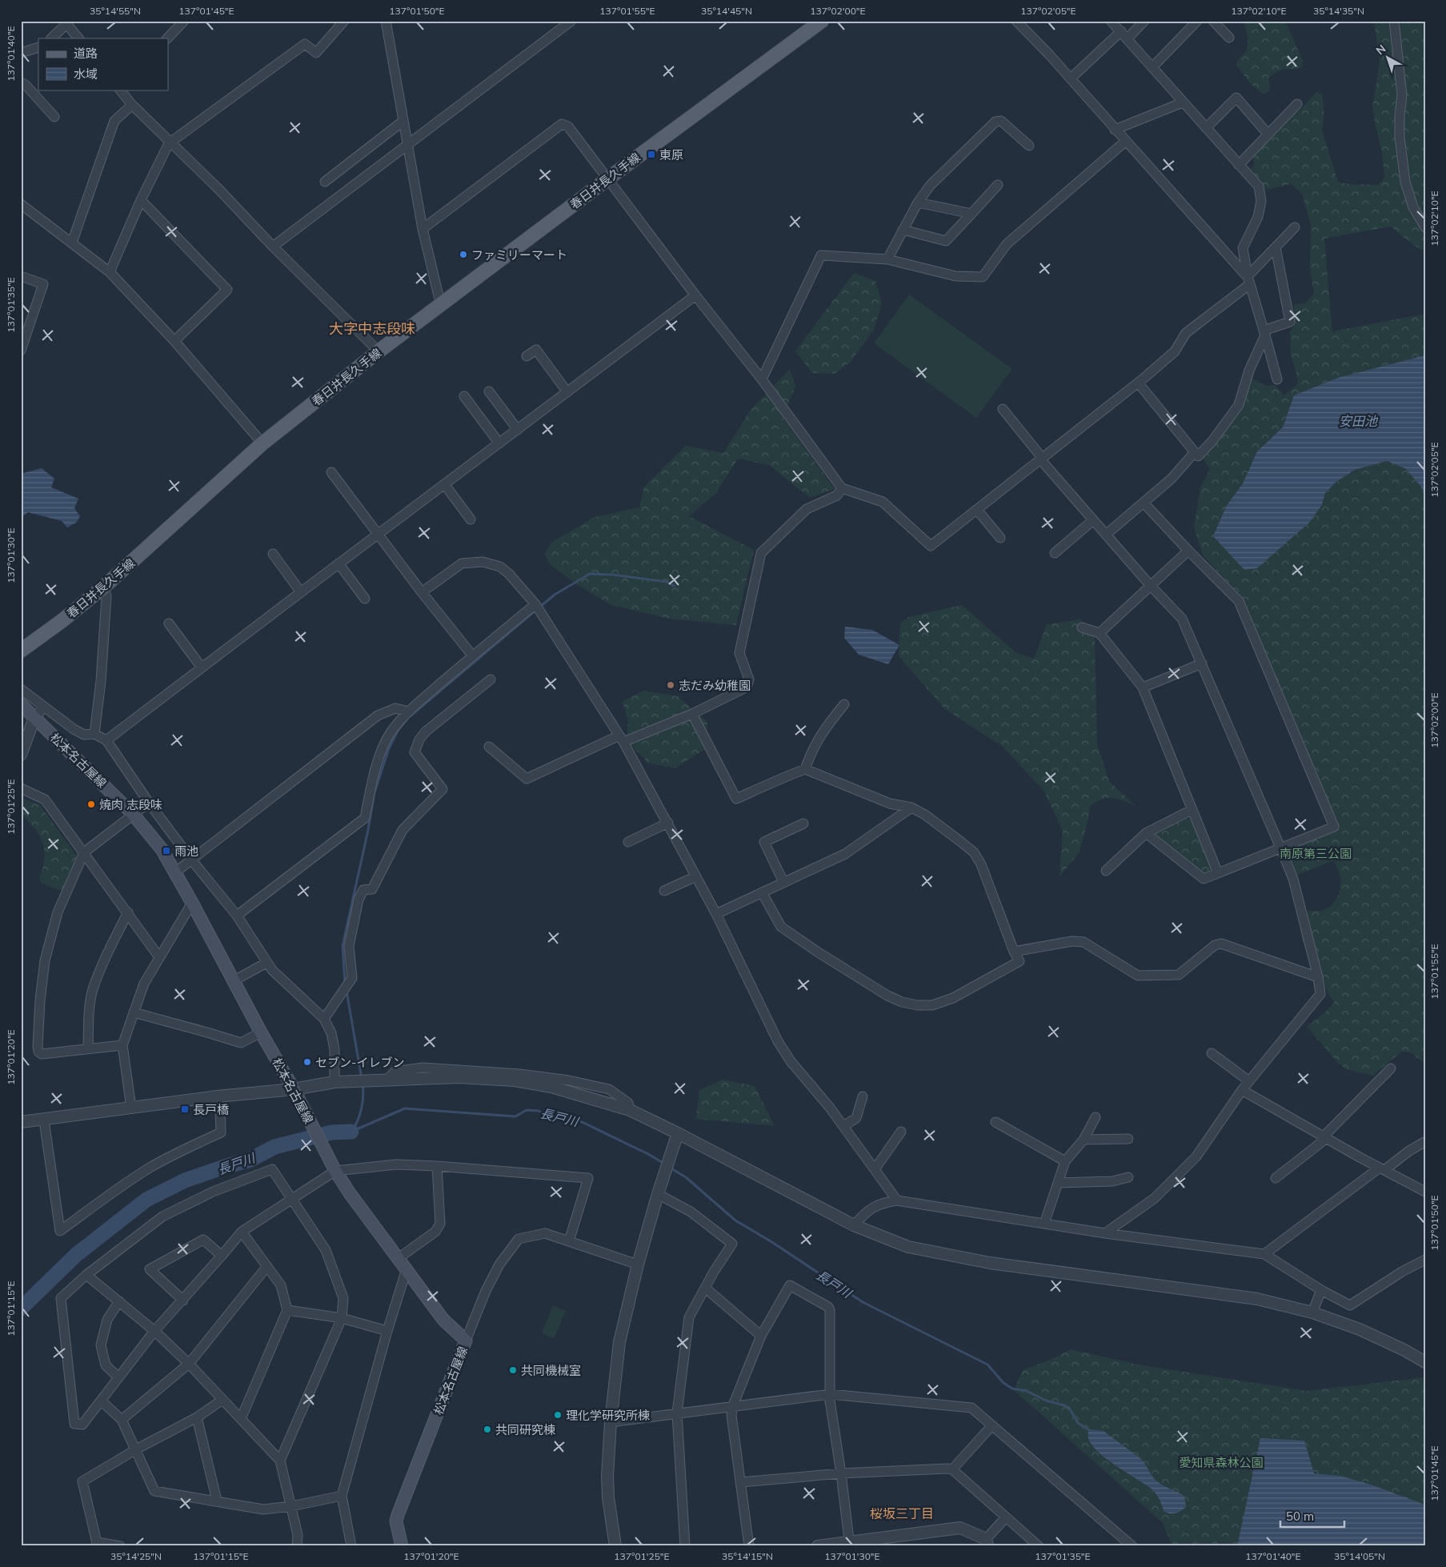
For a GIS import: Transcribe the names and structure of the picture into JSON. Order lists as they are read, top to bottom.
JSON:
{
  "streets": {
    "main road": ["春日井長久手線", "松本名古屋線"]
  },
  "districts": ["大字中志段味", "桜坂三丁目"],
  "water": ["安田池", "長戸川"],
  "parks": ["南原第三公園", "愛知県森林公園"],
  "places": {
    "transit": ["東原", "雨池", "長戸橋"],
    "other": [
      "ファミリーマート",
      "志だみ幼稚園",
      "焼肉 志段味",
      "セブン-イレブン",
      "共同機械室",
      "理化学研究所棟",
      "共同研究棟"
    ]
  },
  "legend": ["道路", "水域"],
  "scale_bar": "50 m",
  "north": "top left",
  "coordinates": [
    "35°14'55\"N",
    "137°01'45\"E",
    "137°01'50\"E",
    "137°01'55\"E",
    "35°14'45\"N",
    "137°02'00\"E",
    "137°02'05\"E",
    "137°02'10\"E",
    "35°14'35\"N",
    "137°01'40\"E",
    "137°01'35\"E",
    "137°01'30\"E",
    "137°01'25\"E",
    "137°01'20\"E",
    "137°01'15\"E",
    "35°14'25\"N",
    "35°14'15\"N",
    "35°14'05\"N"
  ]
}
